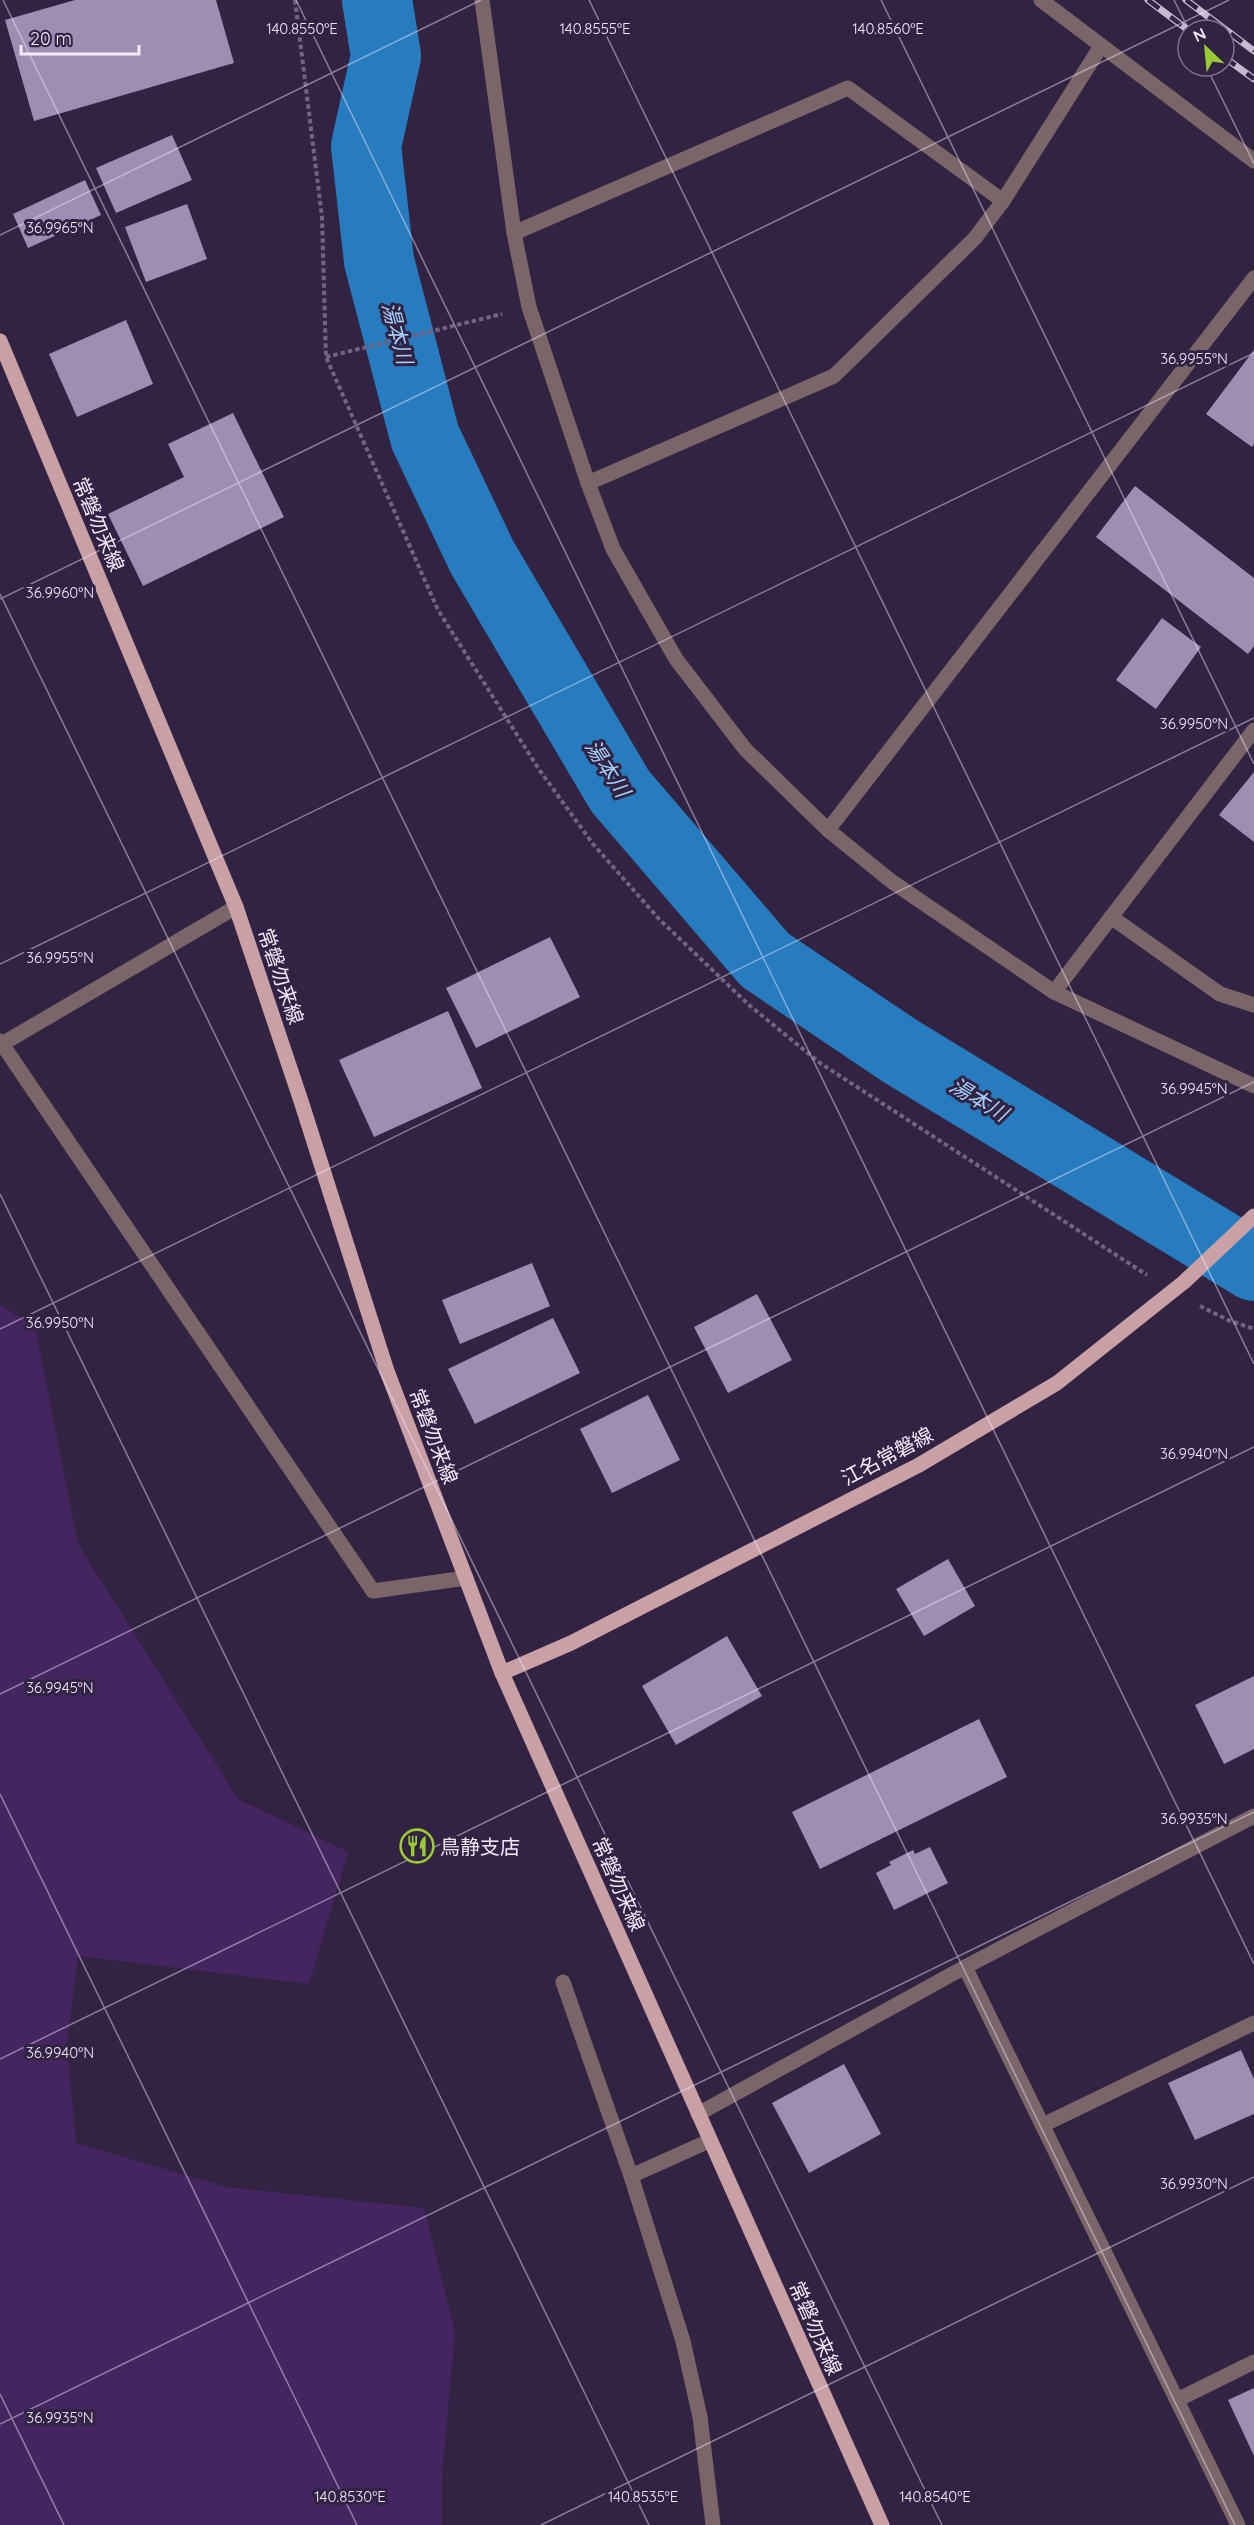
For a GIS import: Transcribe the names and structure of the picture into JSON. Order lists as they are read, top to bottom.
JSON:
{
  "streets": {
    "main road": ["常磐勿来線", "江名常磐線"]
  },
  "crossings": [
    ["常磐勿来線", "江名常磐線"]
  ],
  "water": ["湯本川"],
  "places": {
    "restaurant": ["鳥静支店"]
  },
  "scale_bar": "20 m",
  "north": "top left",
  "coordinates": [
    "140.8550°E",
    "140.8555°E",
    "140.8560°E",
    "36.9965°N",
    "36.9955°N",
    "36.9960°N",
    "36.9950°N",
    "36.9945°N",
    "36.9940°N",
    "36.9935°N",
    "36.9930°N",
    "140.8530°E",
    "140.8535°E",
    "140.8540°E"
  ]
}
